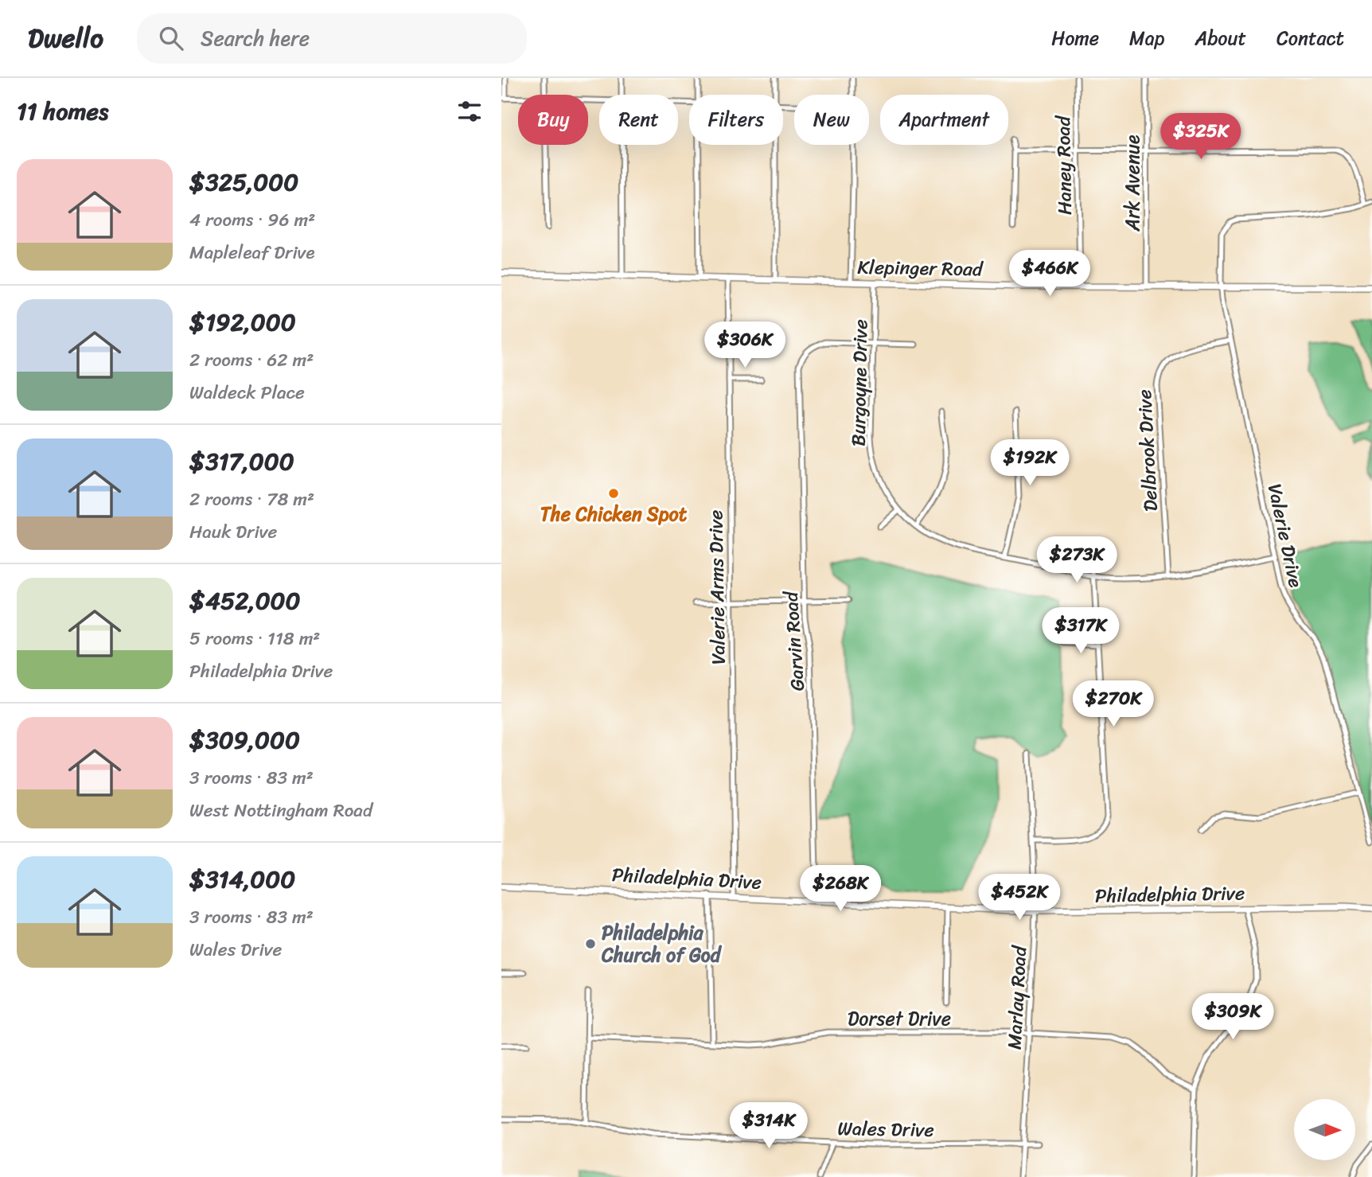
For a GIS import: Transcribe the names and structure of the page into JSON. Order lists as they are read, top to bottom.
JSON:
{
  "streets": {
    "street": [
      "Haney Road",
      "Ark Avenue",
      "Klepinger Road",
      "Burgoyne Drive",
      "Delbrook Drive",
      "Valerie Drive",
      "Valerie Arms Drive",
      "Garvin Road",
      "Philadelphia Drive",
      "Marlay Road",
      "Dorset Drive",
      "Wales Drive"
    ]
  },
  "crossings": [
    ["Haney Road", "Klepinger Road"],
    ["Ark Avenue", "Klepinger Road"],
    ["Klepinger Road", "Burgoyne Drive"],
    ["Klepinger Road", "Valerie Drive"],
    ["Klepinger Road", "Valerie Arms Drive"],
    ["Burgoyne Drive", "Delbrook Drive"],
    ["Burgoyne Drive", "Valerie Drive"],
    ["Burgoyne Drive", "Garvin Road"],
    ["Delbrook Drive", "Valerie Drive"],
    ["Valerie Arms Drive", "Philadelphia Drive"],
    ["Garvin Road", "Philadelphia Drive"],
    ["Philadelphia Drive", "Marlay Road"],
    ["Marlay Road", "Dorset Drive"],
    ["Marlay Road", "Wales Drive"]
  ],
  "places": ["The Chicken Spot", "Philadelphia Church of God"],
  "north": "right",
  "page": {
    "header": "Dwello",
    "search": "Search here",
    "nav": [
      "Home",
      "Map",
      "About",
      "Contact"
    ],
    "heading": "11 homes",
    "chip": [
      "Buy",
      "Rent",
      "Filters",
      "New",
      "Apartment"
    ],
    "price": [
      "$325K",
      "$466K",
      "$306K",
      "$192K",
      "$273K",
      "$317K",
      "$270K",
      "$268K",
      "$452K",
      "$309K",
      "$314K"
    ],
    "list": [
      {
        "name": "$325,000",
        "note": "4 rooms · 96 m² · Mapleleaf Drive"
      },
      {
        "name": "$192,000",
        "note": "2 rooms · 62 m² · Waldeck Place"
      },
      {
        "name": "$317,000",
        "note": "2 rooms · 78 m² · Hauk Drive"
      },
      {
        "name": "$452,000",
        "note": "5 rooms · 118 m² · Philadelphia Drive"
      },
      {
        "name": "$309,000",
        "note": "3 rooms · 83 m² · West Nottingham Road"
      },
      {
        "name": "$314,000",
        "note": "3 rooms · 83 m² · Wales Drive"
      }
    ]
  }
}
